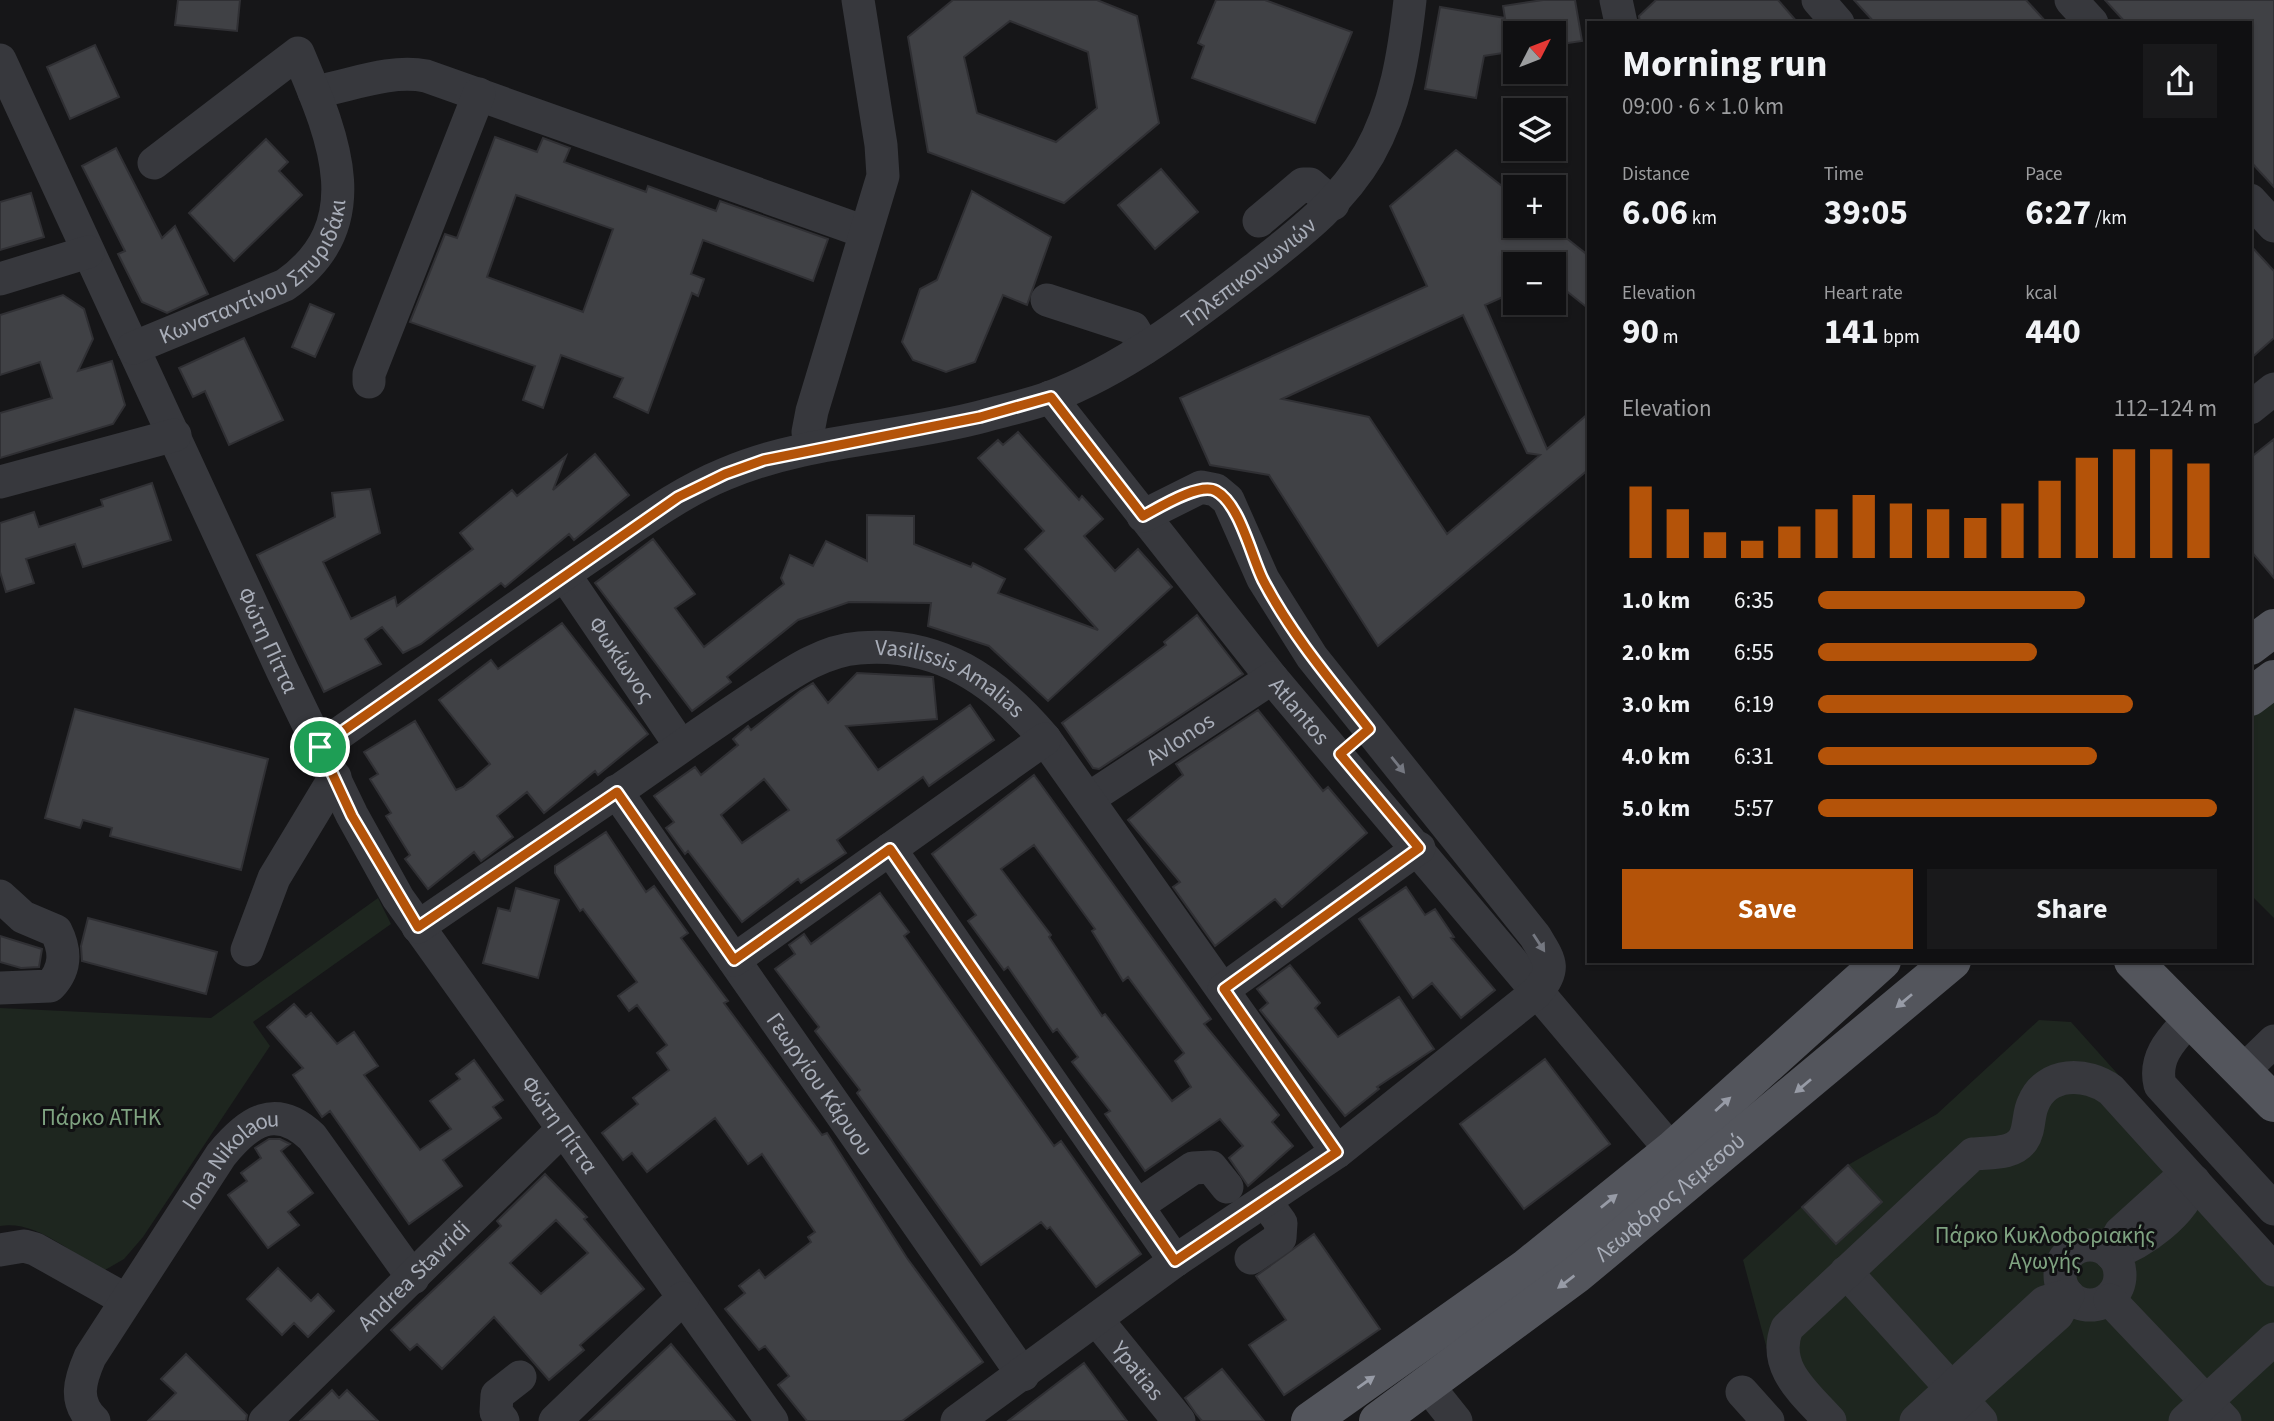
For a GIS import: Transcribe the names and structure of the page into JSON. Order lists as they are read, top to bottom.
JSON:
{
  "streets": {
    "main road": ["Λεωφόρος Λεμεσού"],
    "street": [
      "Κωνσταντίνου Σπυριδάκι",
      "Τηλεπικοινωνιών",
      "Φώτη Πίττα",
      "Φωκίωνος",
      "Vasilissis Amalias",
      "Atlantos",
      "Avlonos",
      "Γεωργίου Κάρυου",
      "Iona Nikolaou",
      "Andrea Stavridi",
      "Ypatias"
    ]
  },
  "crossings": [
    ["Κωνσταντίνου Σπυριδάκι", "Φώτη Πίττα"],
    ["Τηλεπικοινωνιών", "Φώτη Πίττα"],
    ["Τηλεπικοινωνιών", "Φωκίωνος"],
    ["Τηλεπικοινωνιών", "Atlantos"],
    ["Φώτη Πίττα", "Vasilissis Amalias"],
    ["Φώτη Πίττα", "Andrea Stavridi"],
    ["Φωκίωνος", "Vasilissis Amalias"],
    ["Vasilissis Amalias", "Avlonos"],
    ["Vasilissis Amalias", "Γεωργίου Κάρυου"],
    ["Atlantos", "Avlonos"],
    ["Atlantos", "Λεωφόρος Λεμεσού"],
    ["Iona Nikolaou", "Andrea Stavridi"]
  ],
  "parks": ["Πάρκο ΑΤΗΚ", "Πάρκο Κυκλοφοριακής Αγωγής"],
  "north": "top right",
  "page": {
    "map_buttons": ["+", "−"],
    "heading": ["Morning run", "09:00 · 6 × 1.0 km"],
    "stats": [
      ["Distance", "6.06 km"],
      ["Time", "39:05"],
      ["Pace", "6:27 /km"],
      ["Elevation", "90 m"],
      ["Heart rate", "141 bpm"],
      ["kcal", "440"]
    ],
    "chart": ["Elevation", "112–124 m"],
    "list": [
      {
        "name": "1.0 km",
        "note": "6:35"
      },
      {
        "name": "2.0 km",
        "note": "6:55"
      },
      {
        "name": "3.0 km",
        "note": "6:19"
      },
      {
        "name": "4.0 km",
        "note": "6:31"
      },
      {
        "name": "5.0 km",
        "note": "5:57"
      }
    ],
    "buttons": ["Save", "Share"]
  }
}
